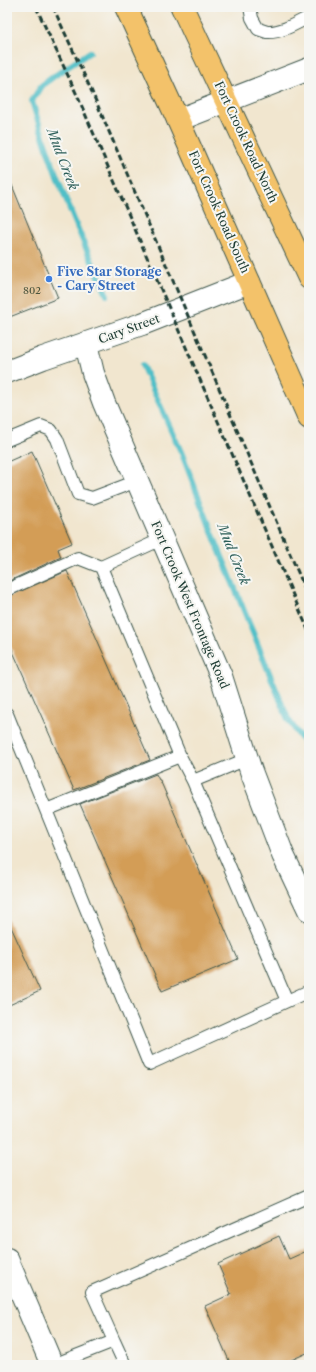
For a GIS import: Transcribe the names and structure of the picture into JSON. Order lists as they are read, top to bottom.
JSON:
{
  "streets": {
    "main road": ["Fort Crook Road North", "Fort Crook Road South"],
    "street": ["Cary Street", "Fort Crook West Frontage Road"]
  },
  "crossings": [
    ["Fort Crook Road South", "Cary Street"],
    ["Cary Street", "Fort Crook West Frontage Road"]
  ],
  "water": ["Mud Creek"],
  "places": ["Five Star Storage - Cary Street"],
  "house_numbers": ["802"]
}
